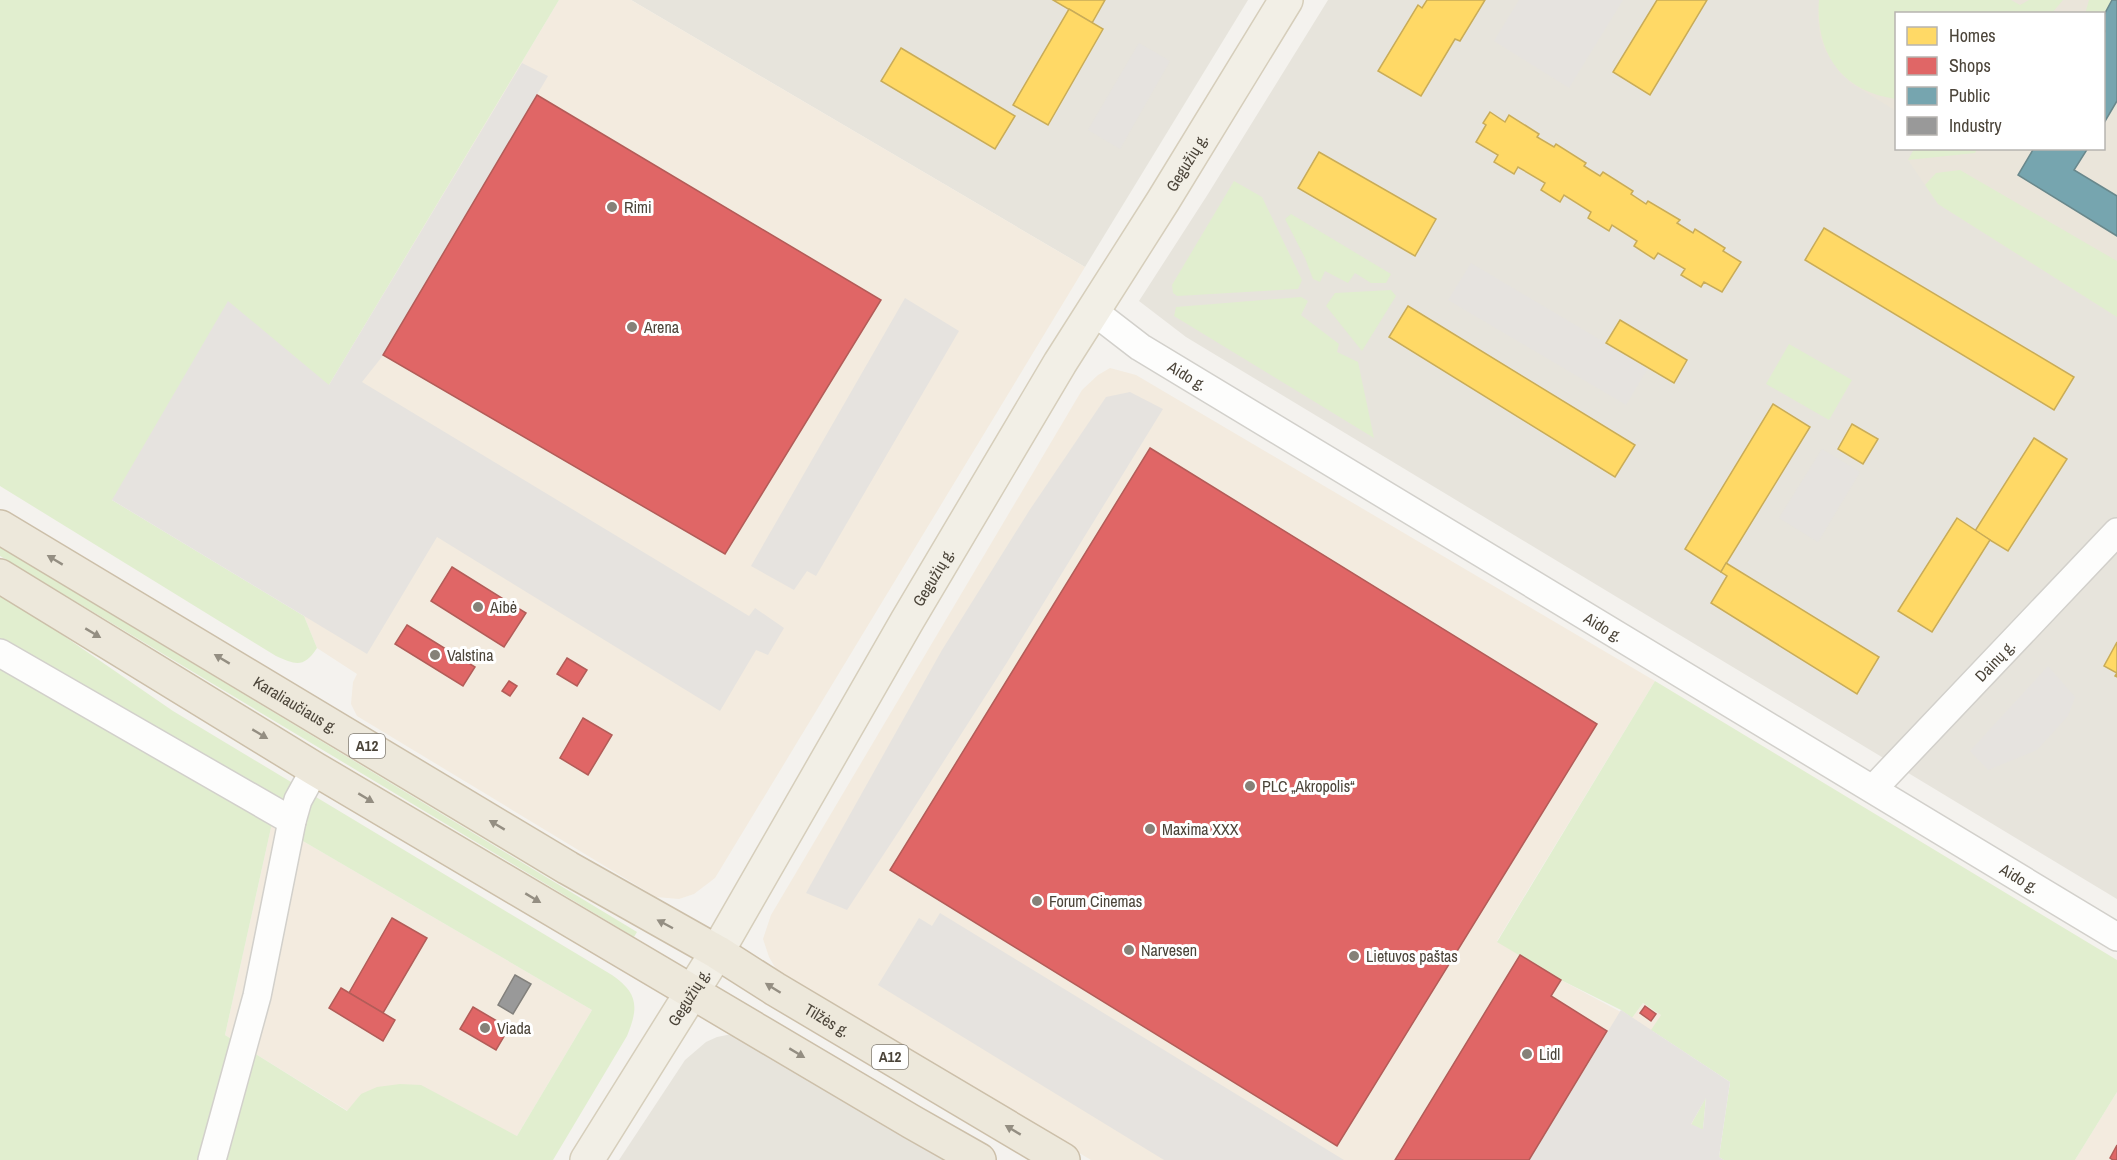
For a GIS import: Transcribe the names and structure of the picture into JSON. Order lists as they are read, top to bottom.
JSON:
{
  "streets": {
    "highway": ["Karaliaučiaus g.", "A12", "Tilžės g."],
    "main road": ["Gegužių g."],
    "street": ["Aido g.", "Dainų g."]
  },
  "crossings": [
    ["Gegužių g.", "Aido g."],
    ["Gegužių g.", "Karaliaučiaus g."],
    ["Gegužių g.", "Tilžės g."],
    ["Aido g.", "Dainų g."],
    ["Karaliaučiaus g.", "Tilžės g."]
  ],
  "places": [
    "Rimi",
    "Arena",
    "Aibė",
    "Valstina",
    "PLC „Akropolis“",
    "Maxima XXX",
    "Forum Cinemas",
    "Narvesen",
    "Lietuvos paštas",
    "Viada",
    "Lidl"
  ],
  "legend": [
    "Homes",
    "Shops",
    "Public",
    "Industry"
  ]
}
